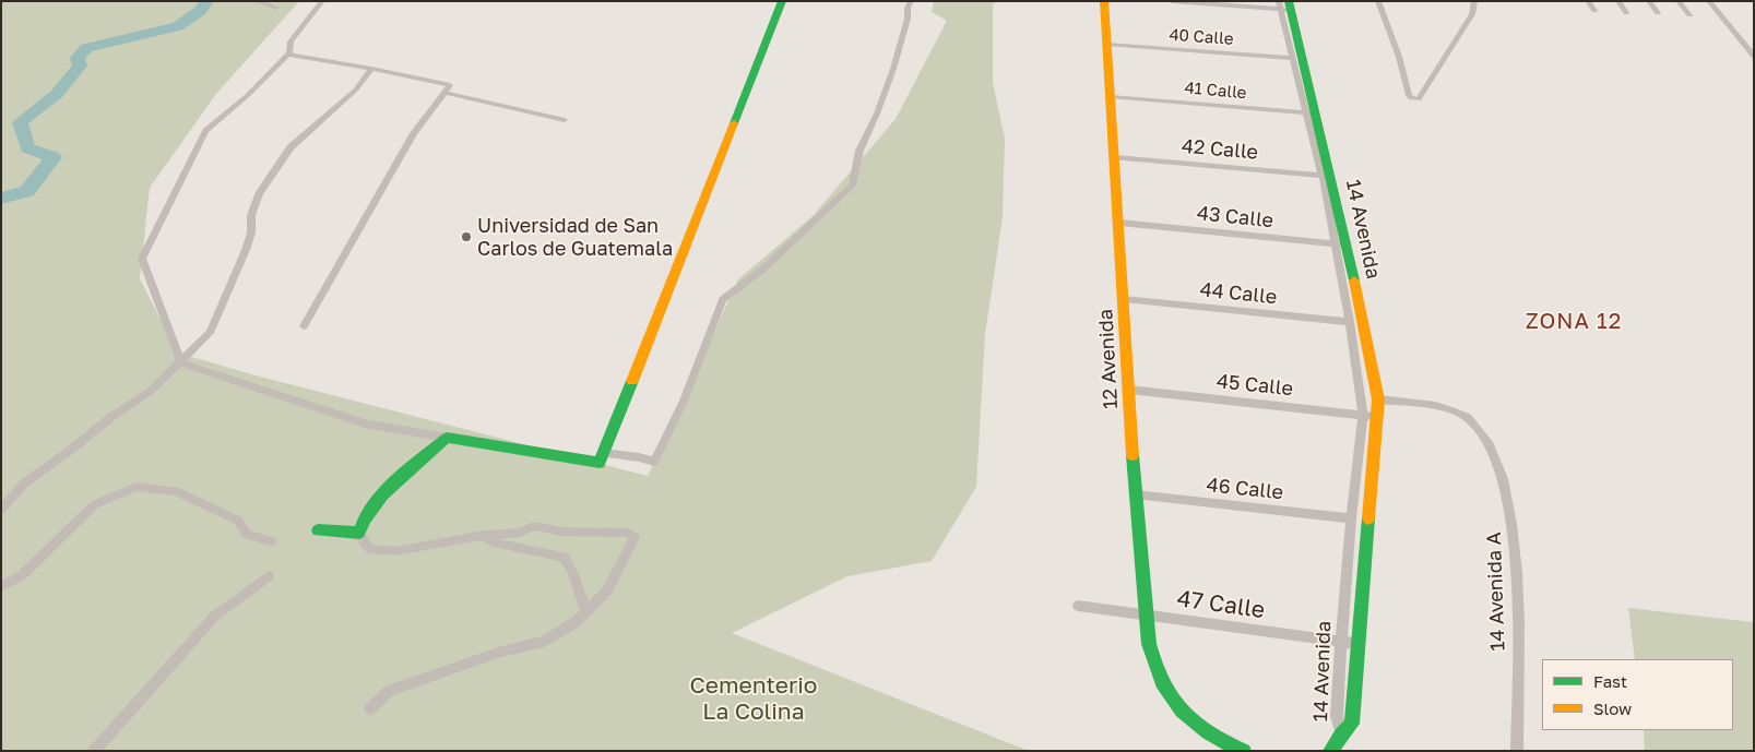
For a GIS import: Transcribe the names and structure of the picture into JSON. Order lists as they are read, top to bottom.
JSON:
{
  "streets": {
    "street": [
      "40 Calle",
      "41 Calle",
      "42 Calle",
      "43 Calle",
      "14 Avenida",
      "44 Calle",
      "12 Avenida",
      "45 Calle",
      "46 Calle",
      "14 Avenida A",
      "47 Calle"
    ]
  },
  "crossings": [
    ["40 Calle", "14 Avenida"],
    ["40 Calle", "12 Avenida"],
    ["41 Calle", "14 Avenida"],
    ["41 Calle", "12 Avenida"],
    ["42 Calle", "14 Avenida"],
    ["42 Calle", "12 Avenida"],
    ["43 Calle", "14 Avenida"],
    ["43 Calle", "12 Avenida"],
    ["14 Avenida", "44 Calle"],
    ["14 Avenida", "45 Calle"],
    ["14 Avenida", "46 Calle"],
    ["14 Avenida", "47 Calle"],
    ["44 Calle", "12 Avenida"],
    ["12 Avenida", "45 Calle"],
    ["12 Avenida", "46 Calle"],
    ["12 Avenida", "47 Calle"]
  ],
  "districts": ["ZONA 12"],
  "parks": ["Cementerio La Colina"],
  "places": ["Universidad de San Carlos de Guatemala"],
  "legend": ["Fast", "Slow"]
}
